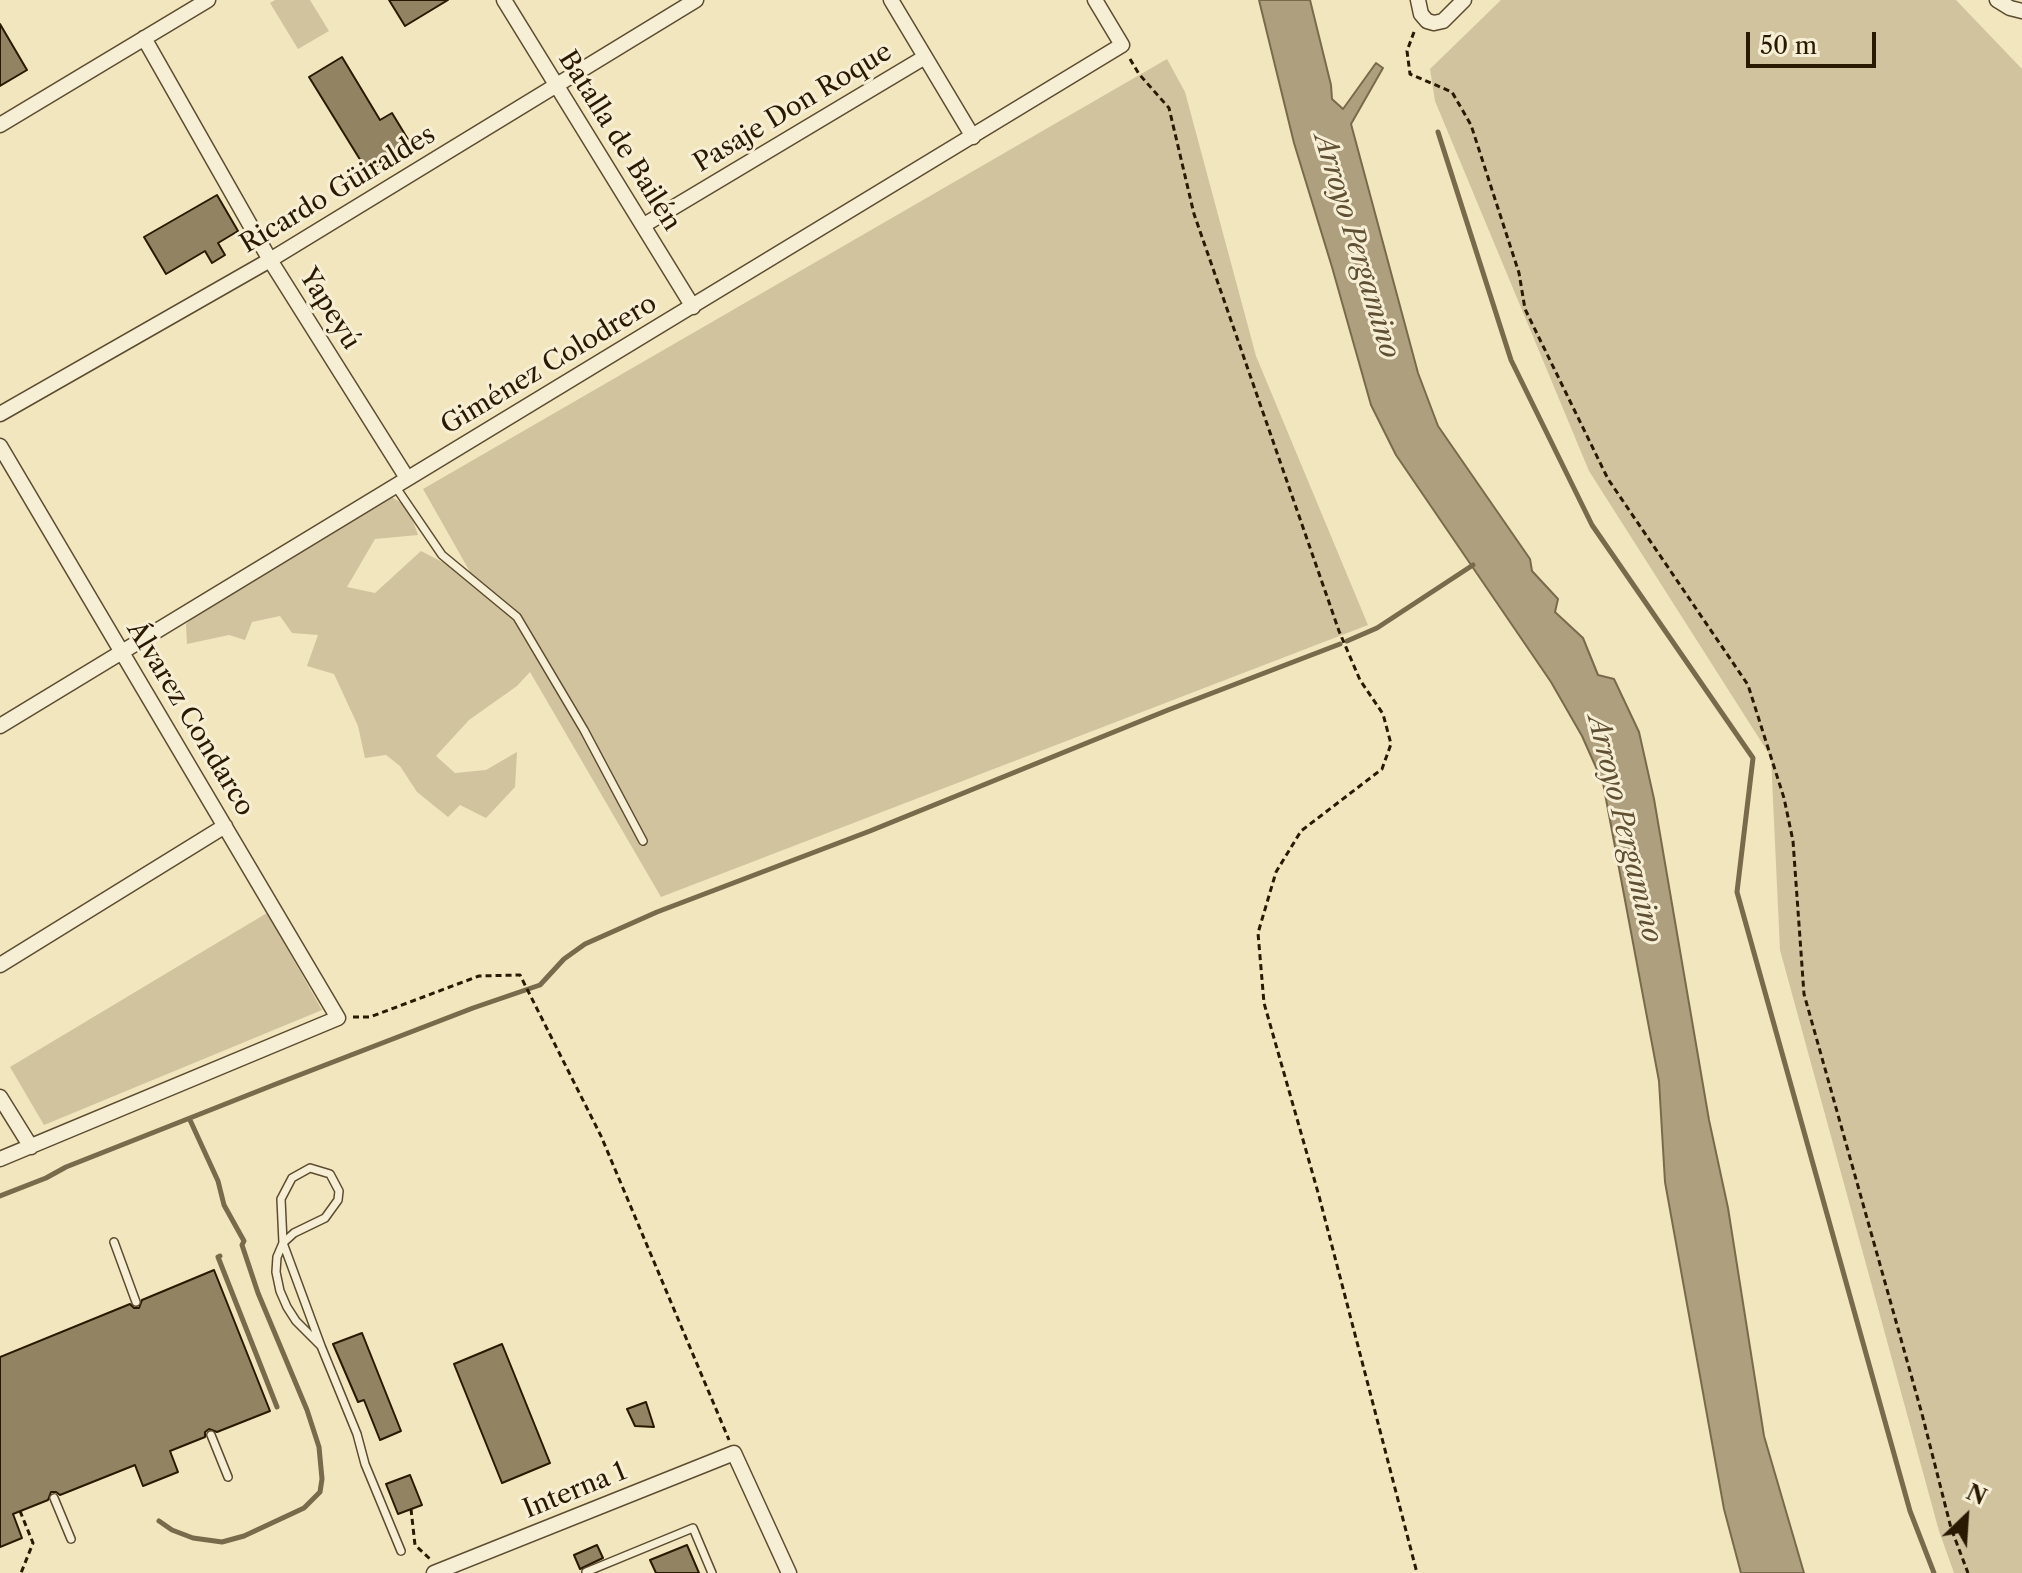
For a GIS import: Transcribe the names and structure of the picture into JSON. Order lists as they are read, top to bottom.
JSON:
{
  "streets": {
    "street": [
      "Pasaje Don Roque",
      "Batalla de Bailén",
      "Ricardo Güiraldes",
      "Yapeyú",
      "Giménez Colodrero",
      "Álvarez Condarco",
      "Interna 1"
    ]
  },
  "crossings": [
    ["Pasaje Don Roque", "Batalla de Bailén"],
    ["Batalla de Bailén", "Ricardo Güiraldes"],
    ["Batalla de Bailén", "Giménez Colodrero"],
    ["Ricardo Güiraldes", "Yapeyú"],
    ["Yapeyú", "Giménez Colodrero"],
    ["Giménez Colodrero", "Álvarez Condarco"]
  ],
  "water": ["Arroyo Pergamino"],
  "scale_bar": "50 m",
  "north": "top right"
}
